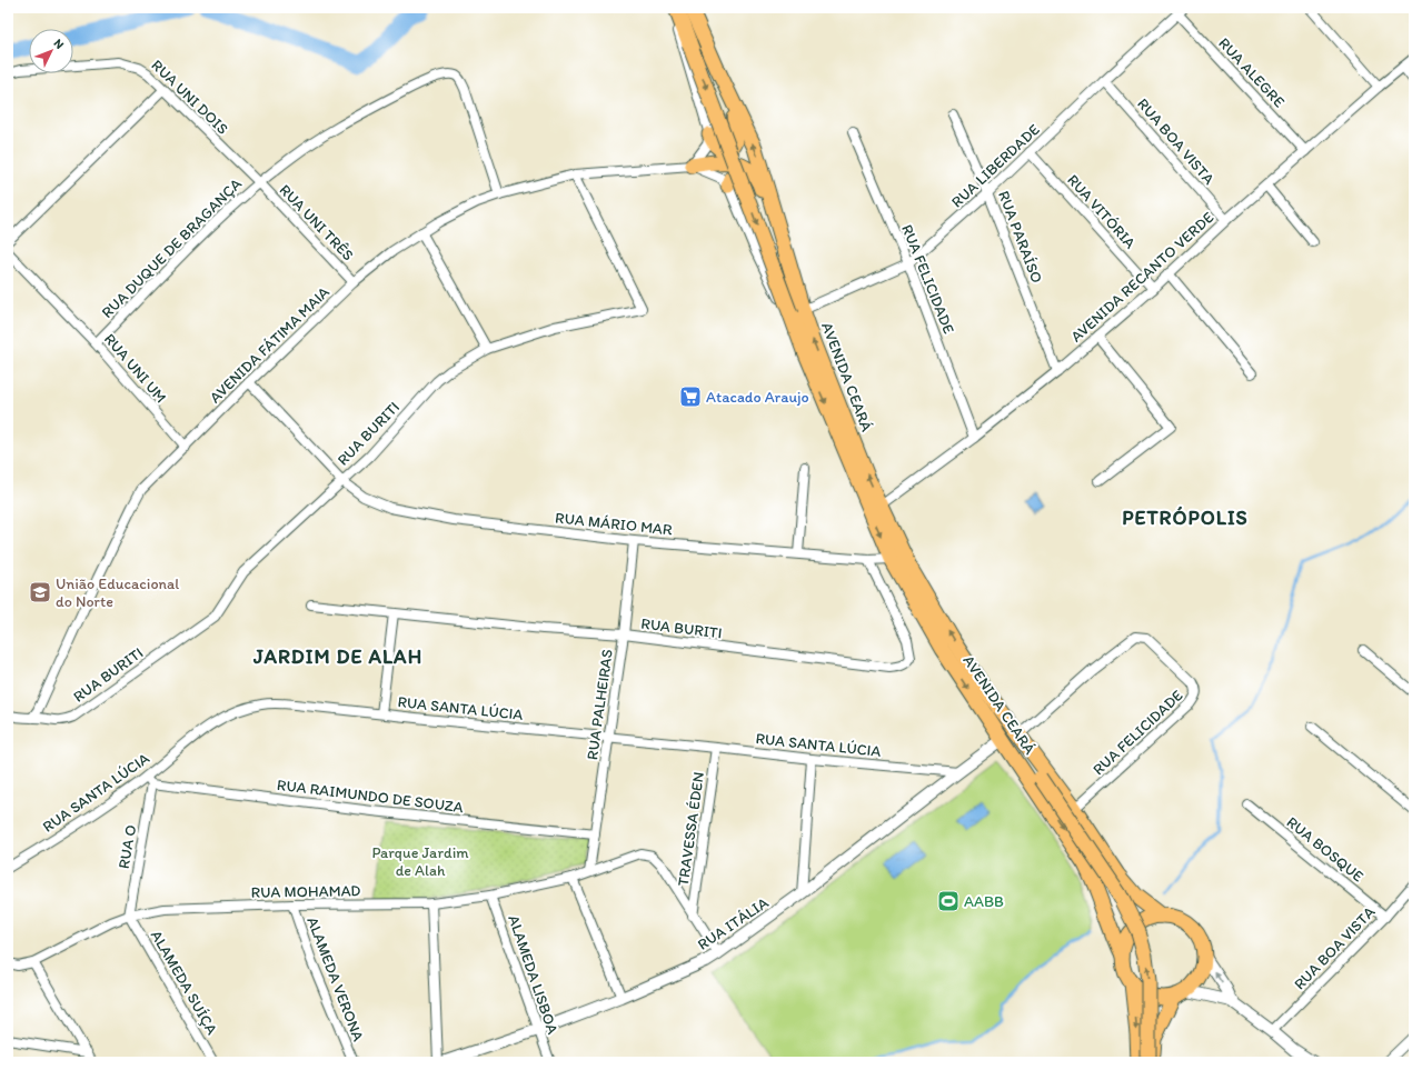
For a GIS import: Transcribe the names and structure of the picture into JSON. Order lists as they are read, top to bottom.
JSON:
{
  "streets": {
    "main road": ["AVENIDA CEARÁ"],
    "street": [
      "RUA ALEGRE",
      "RUA UNI DOIS",
      "RUA BOA VISTA",
      "RUA LIBERDADE",
      "RUA VITÓRIA",
      "RUA UNI TRÊS",
      "RUA PARAÍSO",
      "RUA DUQUE DE BRAGANÇA",
      "AVENIDA RECANTO VERDE",
      "RUA FELICIDADE",
      "AVENIDA FÁTIMA MAIA",
      "RUA UNI UM",
      "RUA BURITI",
      "RUA MÁRIO MAR",
      "RUA PALHEIRAS",
      "RUA SANTA LÚCIA",
      "RUA RAIMUNDO DE SOUZA",
      "TRAVESSA ÉDEN",
      "RUA O",
      "RUA BOSQUE",
      "RUA MOHAMAD",
      "RUA ITÁLIA",
      "ALAMEDA LISBOA",
      "ALAMEDA VERONA",
      "ALAMEDA SUÍÇA"
    ]
  },
  "crossings": [
    ["RUA ALEGRE", "RUA LIBERDADE"],
    ["RUA ALEGRE", "AVENIDA RECANTO VERDE"],
    ["RUA UNI DOIS", "RUA UNI TRÊS"],
    ["RUA UNI DOIS", "RUA DUQUE DE BRAGANÇA"],
    ["RUA BOA VISTA", "RUA LIBERDADE"],
    ["RUA BOA VISTA", "AVENIDA RECANTO VERDE"],
    ["RUA BOA VISTA", "RUA BOSQUE"],
    ["RUA LIBERDADE", "RUA VITÓRIA"],
    ["RUA LIBERDADE", "RUA PARAÍSO"],
    ["RUA LIBERDADE", "RUA FELICIDADE"],
    ["RUA LIBERDADE", "AVENIDA CEARÁ"],
    ["RUA VITÓRIA", "AVENIDA RECANTO VERDE"],
    ["RUA UNI TRÊS", "RUA DUQUE DE BRAGANÇA"],
    ["RUA UNI TRÊS", "AVENIDA FÁTIMA MAIA"],
    ["RUA PARAÍSO", "AVENIDA RECANTO VERDE"],
    ["RUA DUQUE DE BRAGANÇA", "AVENIDA FÁTIMA MAIA"],
    ["RUA DUQUE DE BRAGANÇA", "RUA UNI UM"],
    ["AVENIDA RECANTO VERDE", "RUA FELICIDADE"],
    ["AVENIDA RECANTO VERDE", "AVENIDA CEARÁ"],
    ["RUA FELICIDADE", "AVENIDA CEARÁ"],
    ["AVENIDA FÁTIMA MAIA", "RUA UNI UM"],
    ["AVENIDA FÁTIMA MAIA", "RUA BURITI"],
    ["AVENIDA CEARÁ", "RUA MÁRIO MAR"],
    ["AVENIDA CEARÁ", "RUA ITÁLIA"],
    ["RUA BURITI", "RUA MÁRIO MAR"],
    ["RUA BURITI", "RUA PALHEIRAS"],
    ["RUA MÁRIO MAR", "RUA PALHEIRAS"],
    ["RUA PALHEIRAS", "RUA SANTA LÚCIA"],
    ["RUA PALHEIRAS", "RUA RAIMUNDO DE SOUZA"],
    ["RUA PALHEIRAS", "RUA MOHAMAD"],
    ["RUA SANTA LÚCIA", "RUA RAIMUNDO DE SOUZA"],
    ["RUA SANTA LÚCIA", "TRAVESSA ÉDEN"],
    ["RUA SANTA LÚCIA", "RUA O"],
    ["RUA SANTA LÚCIA", "RUA ITÁLIA"],
    ["RUA RAIMUNDO DE SOUZA", "RUA O"],
    ["TRAVESSA ÉDEN", "RUA MOHAMAD"],
    ["RUA O", "RUA MOHAMAD"],
    ["RUA O", "ALAMEDA SUÍÇA"],
    ["RUA MOHAMAD", "RUA ITÁLIA"],
    ["RUA MOHAMAD", "ALAMEDA LISBOA"],
    ["RUA MOHAMAD", "ALAMEDA VERONA"],
    ["RUA MOHAMAD", "ALAMEDA SUÍÇA"],
    ["RUA ITÁLIA", "ALAMEDA LISBOA"]
  ],
  "districts": ["PETRÓPOLIS", "JARDIM DE ALAH"],
  "parks": ["Parque Jardim de Alah"],
  "places": {
    "supermarket": ["Atacado Araujo"],
    "school or university": ["União Educacional do Norte"],
    "sports": ["AABB"]
  },
  "north": "top right"
}
